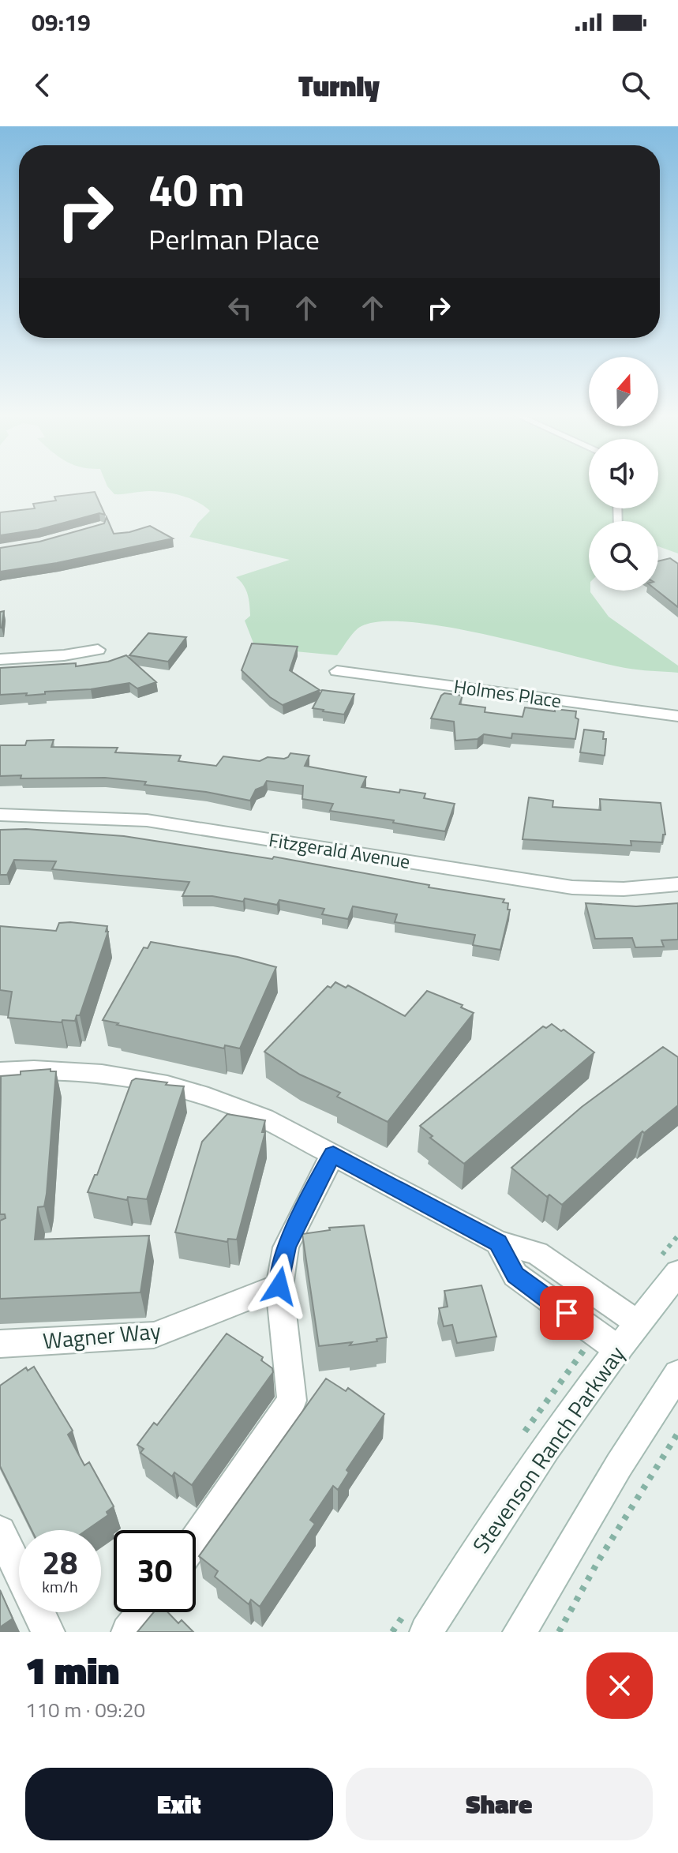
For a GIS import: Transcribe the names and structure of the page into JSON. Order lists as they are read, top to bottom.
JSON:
{
  "streets": {
    "street": [
      "Holmes Place",
      "Fitzgerald Avenue",
      "Wagner Way",
      "Stevenson Ranch Parkway"
    ]
  },
  "north": "top",
  "page": {
    "status": "09:19",
    "header": "Turnly",
    "turn": ["40 m", "Perlman Place"],
    "speed": "28 km/h",
    "limit": "30",
    "heading": ["1 min", "110 m · 09:20"],
    "buttons": ["Exit", "Share"]
  }
}
